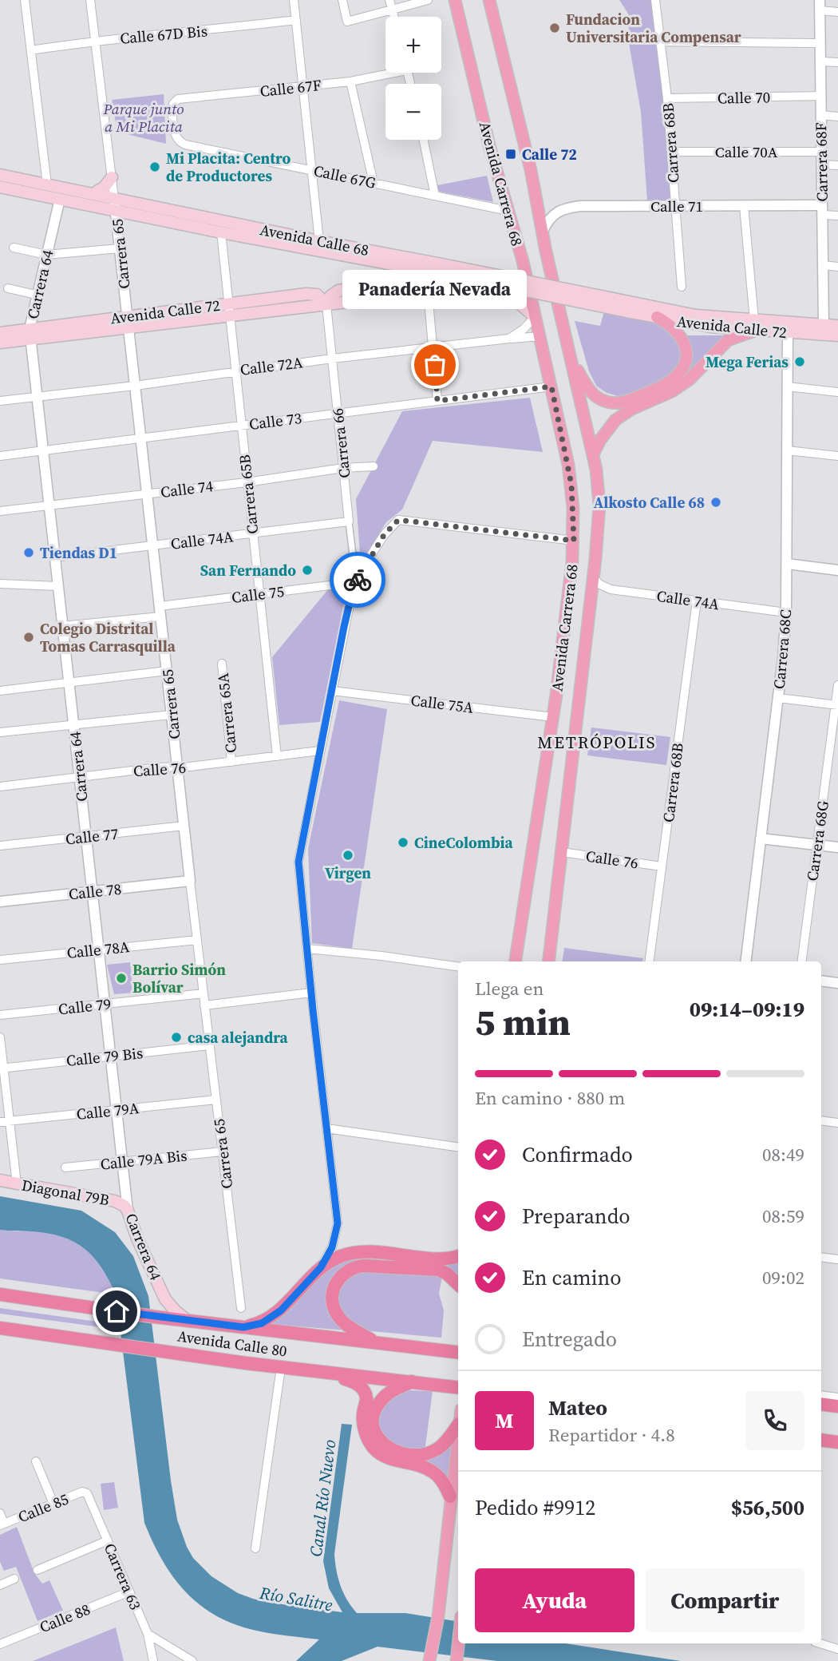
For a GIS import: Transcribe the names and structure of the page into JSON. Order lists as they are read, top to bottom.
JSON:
{
  "streets": {
    "highway": ["Avenida Calle 80"],
    "main road": [
      "Avenida Carrera 68",
      "Avenida Calle 68",
      "Carrera 64",
      "Avenida Calle 72",
      "Diagonal 79B"
    ],
    "street": [
      "Calle 67D Bis",
      "Calle 67F",
      "Calle 70",
      "Carrera 68B",
      "Calle 70A",
      "Carrera 68F",
      "Calle 67G",
      "Calle 71",
      "Carrera 65",
      "Calle 72A",
      "Calle 73",
      "Carrera 66",
      "Calle 74",
      "Carrera 65B",
      "Calle 74A",
      "Calle 75",
      "Carrera 68C",
      "Calle 75A",
      "Carrera 65A",
      "Calle 76",
      "Calle 77",
      "Carrera 68G",
      "Calle 78",
      "Calle 78A",
      "Calle 79",
      "Calle 79 Bis",
      "Calle 79A",
      "Calle 79A Bis",
      "Calle 85",
      "Carrera 63",
      "Calle 88"
    ]
  },
  "crossings": [
    ["Calle 67D Bis", "Carrera 65"],
    ["Calle 67F", "Calle 67G"],
    ["Calle 70", "Carrera 68B"],
    ["Calle 70", "Carrera 68F"],
    ["Carrera 68B", "Calle 70A"],
    ["Carrera 68B", "Calle 71"],
    ["Carrera 68B", "Calle 74A"],
    ["Carrera 68B", "Calle 76"],
    ["Calle 70A", "Carrera 68F"],
    ["Carrera 68F", "Calle 71"],
    ["Carrera 68F", "Avenida Calle 72"],
    ["Calle 67G", "Avenida Carrera 68"],
    ["Avenida Carrera 68", "Calle 71"],
    ["Avenida Carrera 68", "Avenida Calle 72"],
    ["Avenida Carrera 68", "Calle 72A"],
    ["Avenida Carrera 68", "Calle 73"],
    ["Avenida Carrera 68", "Carrera 66"],
    ["Avenida Carrera 68", "Calle 74A"],
    ["Avenida Carrera 68", "Calle 75A"],
    ["Avenida Carrera 68", "Calle 76"],
    ["Avenida Calle 68", "Carrera 65"],
    ["Avenida Calle 68", "Carrera 64"],
    ["Avenida Calle 68", "Avenida Calle 72"],
    ["Avenida Calle 68", "Carrera 65B"],
    ["Carrera 65", "Avenida Calle 72"],
    ["Carrera 65", "Calle 72A"],
    ["Carrera 65", "Calle 73"],
    ["Carrera 65", "Calle 74"],
    ["Carrera 65", "Calle 74A"],
    ["Carrera 65", "Calle 75"],
    ["Carrera 65", "Calle 76"],
    ["Carrera 65", "Calle 77"],
    ["Carrera 65", "Calle 78"],
    ["Carrera 65", "Calle 78A"],
    ["Carrera 65", "Calle 79"],
    ["Carrera 65", "Calle 79 Bis"],
    ["Carrera 65", "Calle 79A"],
    ["Carrera 65", "Calle 79A Bis"],
    ["Carrera 64", "Avenida Calle 72"],
    ["Carrera 64", "Calle 72A"],
    ["Carrera 64", "Calle 73"],
    ["Carrera 64", "Calle 74"],
    ["Carrera 64", "Calle 74A"],
    ["Carrera 64", "Calle 75"],
    ["Carrera 64", "Calle 76"],
    ["Carrera 64", "Calle 77"],
    ["Carrera 64", "Calle 78"],
    ["Carrera 64", "Calle 78A"],
    ["Carrera 64", "Calle 79"],
    ["Carrera 64", "Calle 79 Bis"],
    ["Carrera 64", "Calle 79A"],
    ["Carrera 64", "Calle 79A Bis"],
    ["Carrera 64", "Diagonal 79B"],
    ["Carrera 64", "Avenida Calle 80"],
    ["Avenida Calle 72", "Carrera 66"],
    ["Avenida Calle 72", "Carrera 65B"],
    ["Avenida Calle 72", "Carrera 68C"],
    ["Calle 72A", "Carrera 66"],
    ["Calle 72A", "Carrera 65B"],
    ["Calle 73", "Carrera 66"],
    ["Calle 73", "Carrera 65B"],
    ["Carrera 66", "Calle 74"],
    ["Carrera 66", "Calle 74A"],
    ["Carrera 66", "Calle 75"],
    ["Carrera 66", "Calle 75A"],
    ["Carrera 66", "Calle 76"],
    ["Calle 74", "Carrera 65B"],
    ["Carrera 65B", "Calle 74A"],
    ["Carrera 65B", "Calle 75"],
    ["Carrera 65B", "Calle 76"],
    ["Calle 74A", "Carrera 68C"],
    ["Carrera 65A", "Calle 76"],
    ["Calle 85", "Carrera 63"],
    ["Carrera 63", "Calle 88"]
  ],
  "districts": ["METRÓPOLIS"],
  "water": ["Canal Río Nuevo", "Río Salitre"],
  "parks": ["Parque junto a Mi Placita"],
  "places": {
    "other": [
      "Fundacion Universitaria Compensar",
      "Mi Placita: Centro de Productores",
      "Mega Ferias",
      "Panadería Nevada",
      "Alkosto Calle 68",
      "Tiendas D1",
      "San Fernando",
      "Colegio Distrital Tomas Carrasquilla",
      "CineColombia",
      "Virgen",
      "Barrio Simón Bolívar",
      "casa alejandra"
    ],
    "transit": ["Calle 72"]
  },
  "page": {
    "map_buttons": ["+", "−"],
    "bubble": "Panadería Nevada",
    "heading": ["5 min", "Llega en", "09:14–09:19"],
    "panel": [
      "Mateo",
      "Repartidor · 4.8",
      "Pedido #9912",
      "$56,500"
    ],
    "bar": "En camino · 880 m",
    "list": [
      ["Confirmado", "08:49"],
      ["Preparando", "08:59"],
      ["En camino", "09:02"],
      "Entregado"
    ],
    "round": "M",
    "buttons": ["Ayuda", "Compartir"]
  }
}
